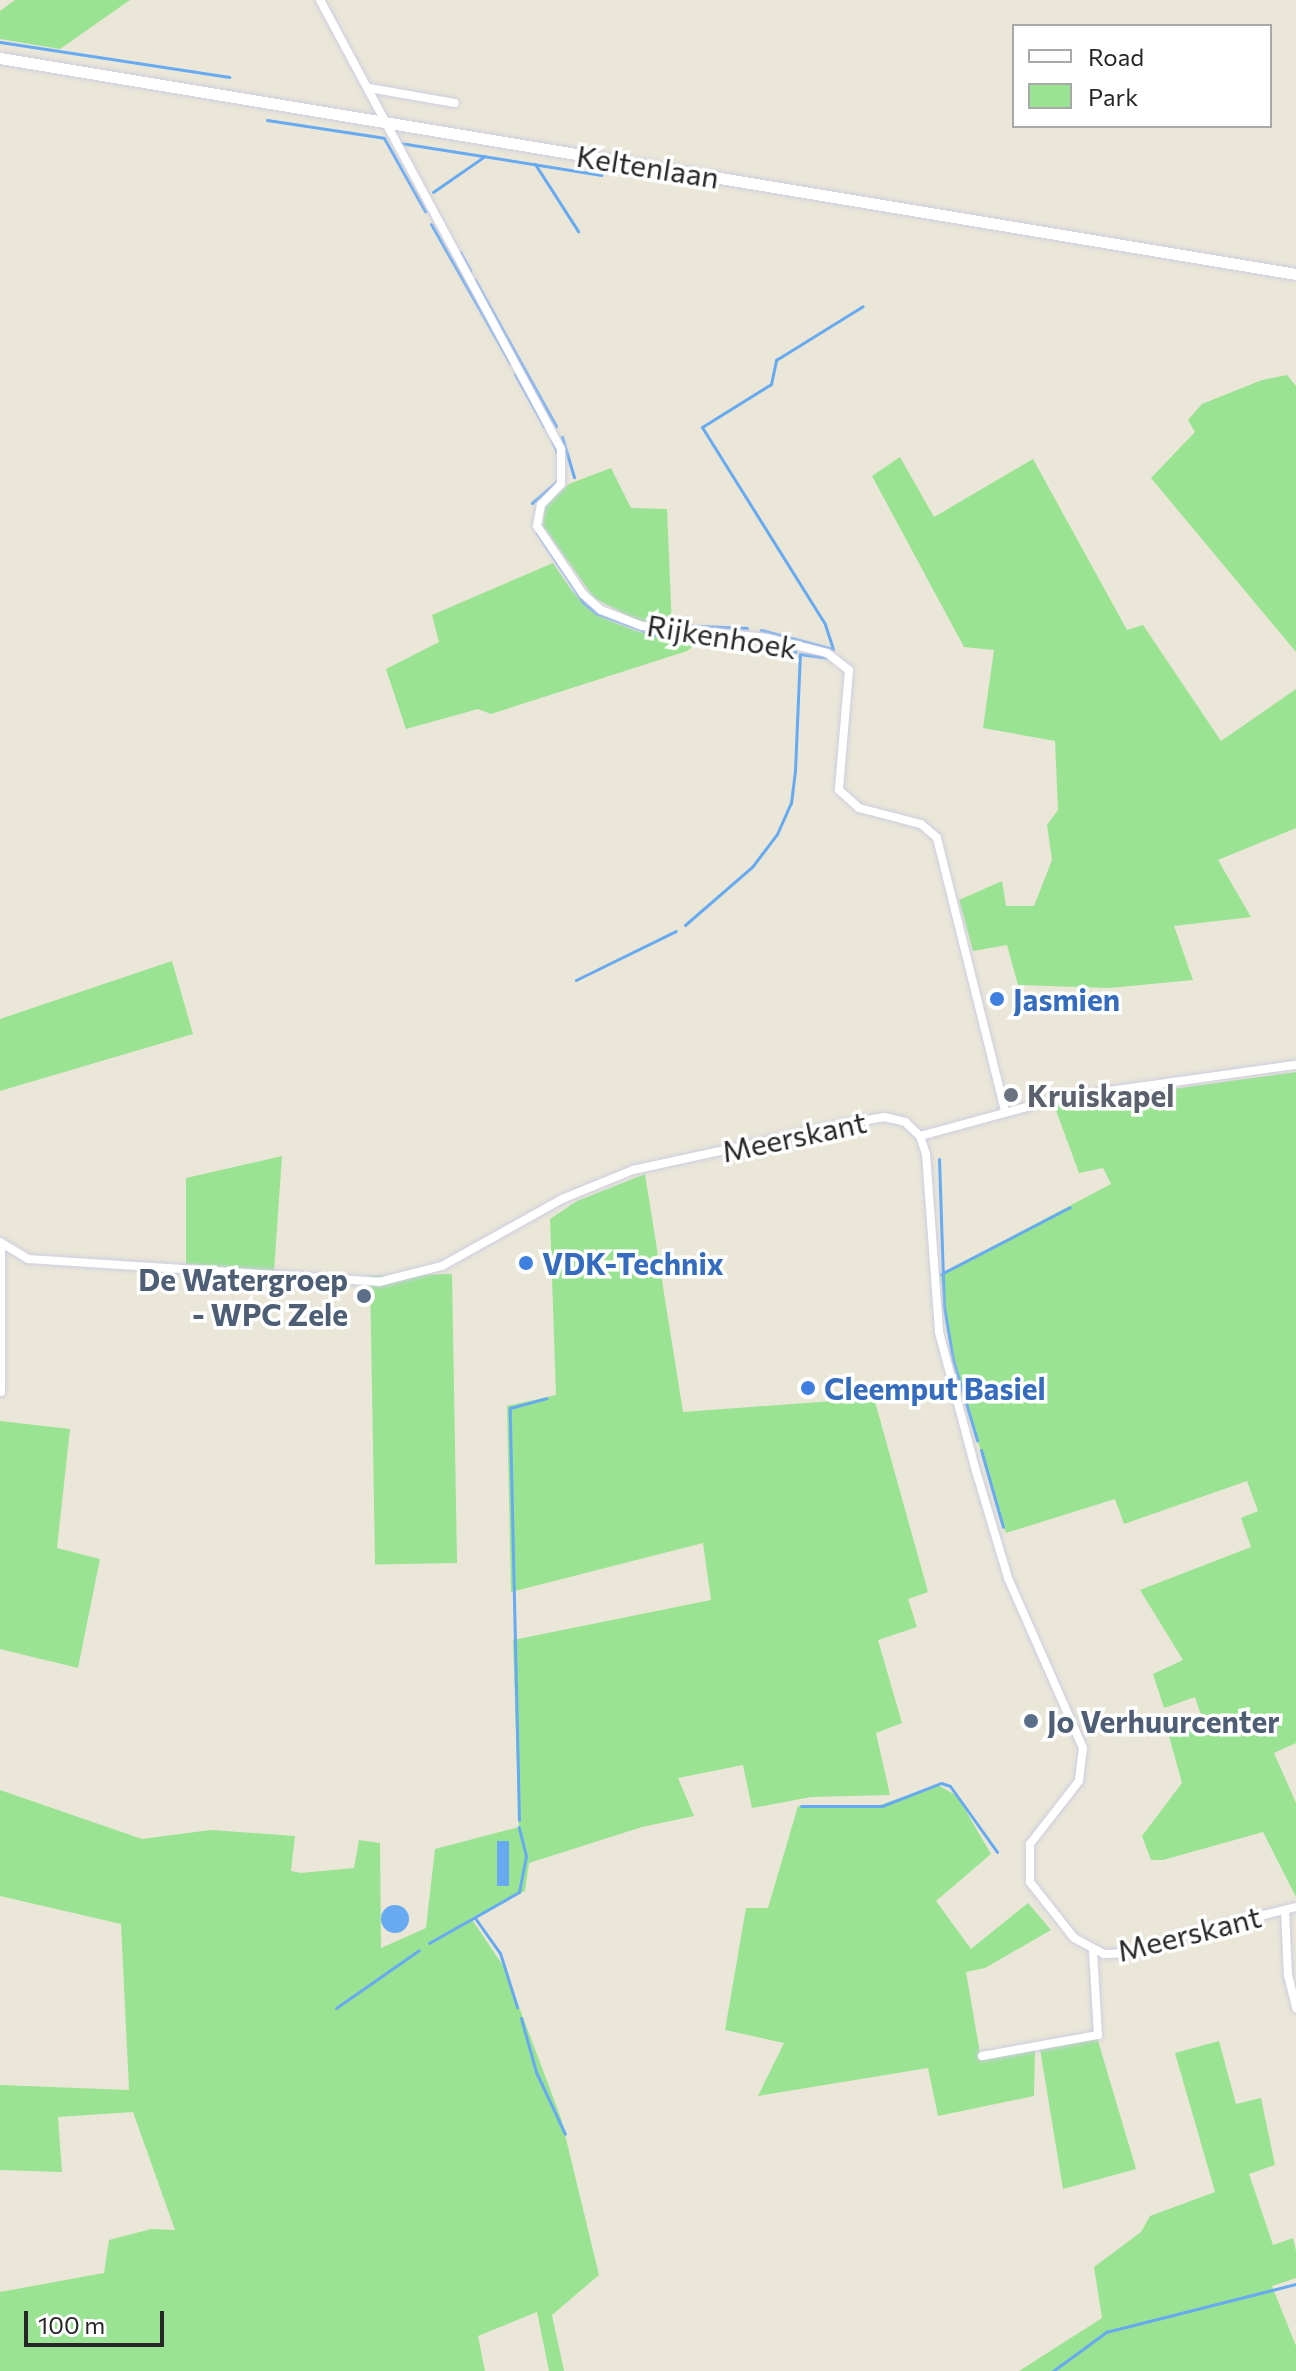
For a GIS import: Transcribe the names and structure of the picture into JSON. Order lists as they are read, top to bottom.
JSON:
{
  "streets": {
    "main road": ["Keltenlaan"],
    "street": ["Rijkenhoek", "Meerskant"]
  },
  "crossings": [
    ["Keltenlaan", "Rijkenhoek"]
  ],
  "places": [
    "Jasmien",
    "Kruiskapel",
    "VDK-Technix",
    "De Watergroep - WPC Zele",
    "Cleemput Basiel",
    "Jo Verhuurcenter"
  ],
  "legend": ["Road", "Park"],
  "scale_bar": "100 m"
}
